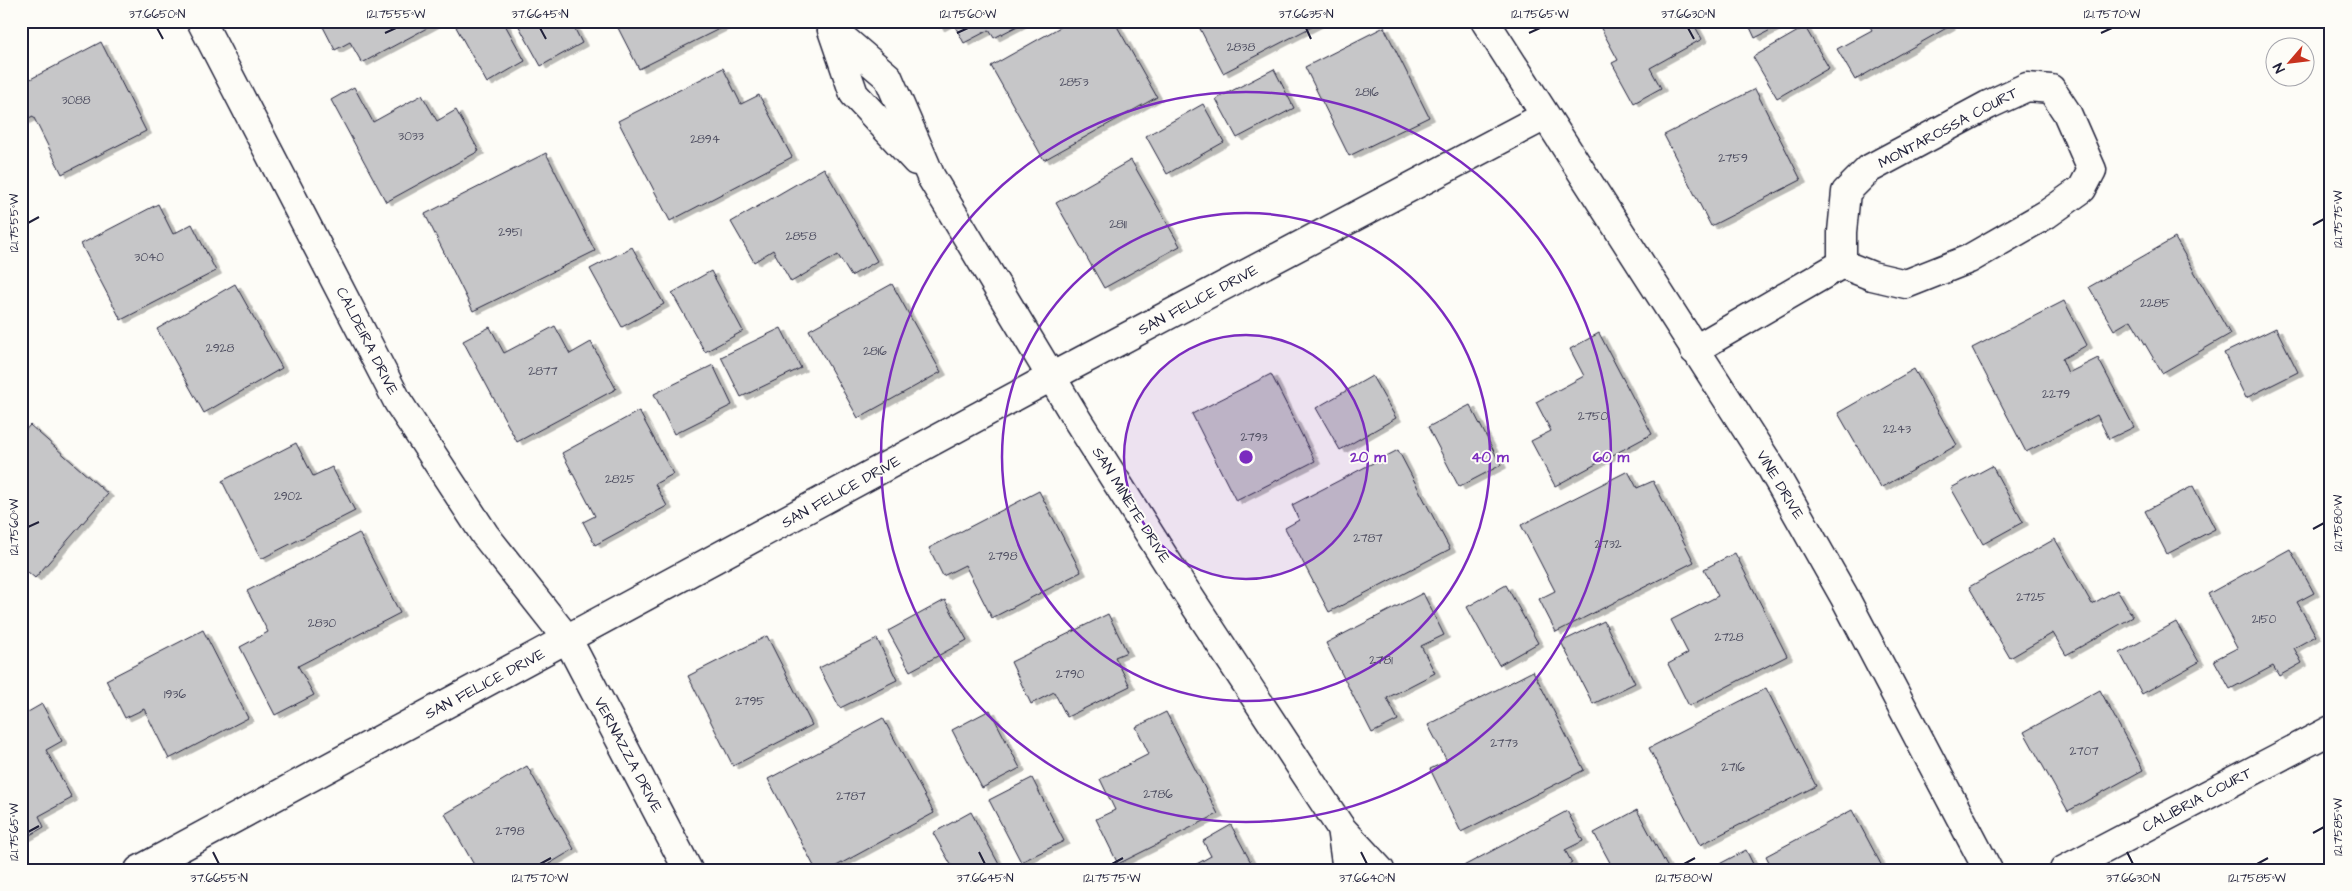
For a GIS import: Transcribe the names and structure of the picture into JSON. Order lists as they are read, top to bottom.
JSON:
{
  "streets": {
    "street": [
      "MONTAROSSA COURT",
      "SAN FELICE DRIVE",
      "CALDEIRA DRIVE",
      "VINE DRIVE",
      "SAN MINETE DRIVE",
      "VERNAZZA DRIVE",
      "CALIBRIA COURT"
    ]
  },
  "crossings": [
    ["SAN FELICE DRIVE", "CALDEIRA DRIVE"],
    ["SAN FELICE DRIVE", "VINE DRIVE"],
    ["SAN FELICE DRIVE", "SAN MINETE DRIVE"],
    ["SAN FELICE DRIVE", "VERNAZZA DRIVE"],
    ["CALDEIRA DRIVE", "VERNAZZA DRIVE"]
  ],
  "house_numbers": [
    "2838",
    "2853",
    "2816",
    "3088",
    "3033",
    "2894",
    "2759",
    "2811",
    "2951",
    "2858",
    "3040",
    "2285",
    "2928",
    "2816",
    "2877",
    "2279",
    "2750",
    "2243",
    "2793",
    "2825",
    "2902",
    "2787",
    "2732",
    "2798",
    "2725",
    "2150",
    "2830",
    "2728",
    "2781",
    "2790",
    "1936",
    "2795",
    "2773",
    "2707",
    "2716",
    "2786",
    "2787",
    "2798"
  ],
  "north": "bottom left",
  "coordinates": [
    "37.6650°N",
    "121.7555°W",
    "37.6645°N",
    "121.7560°W",
    "37.6635°N",
    "121.7565°W",
    "37.6630°N",
    "121.7570°W",
    "121.7575°W",
    "121.7580°W",
    "121.7585°W",
    "37.6655°N",
    "37.6640°N"
  ],
  "rings": ["20 m", "40 m", "60 m"]
}
